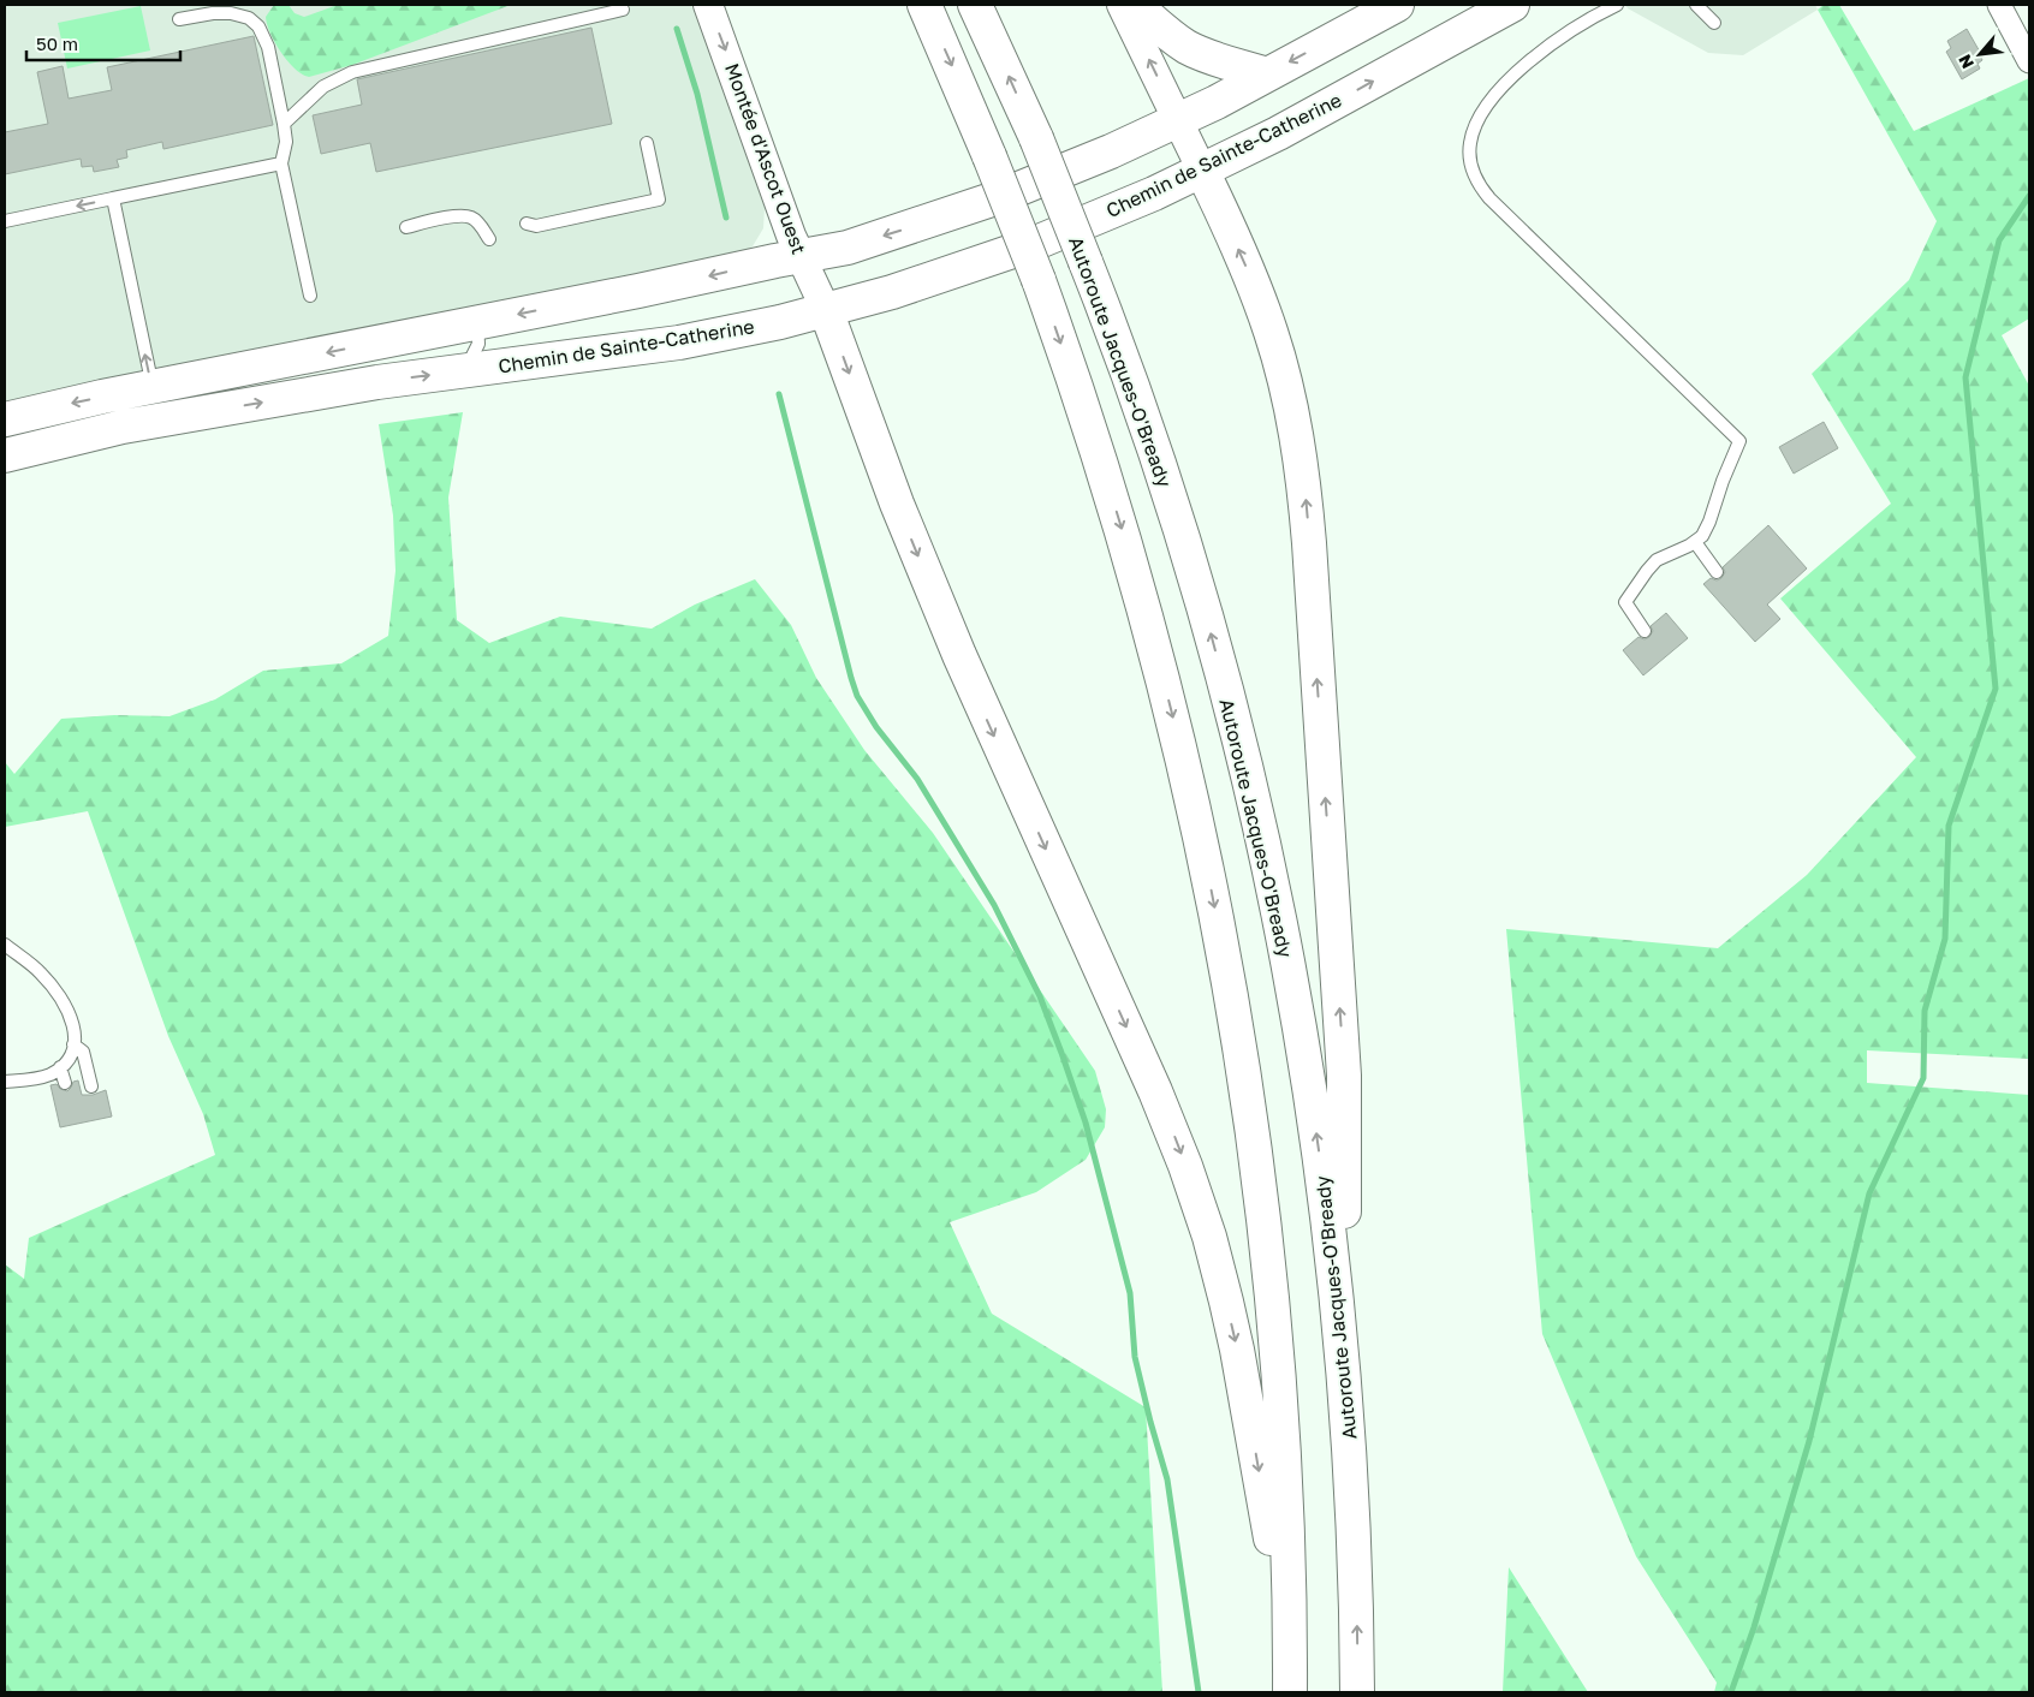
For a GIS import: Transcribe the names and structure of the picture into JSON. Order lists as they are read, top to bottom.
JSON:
{
  "streets": {
    "main road": ["Chemin de Sainte-Catherine", "Autoroute Jacques-O'Bready"],
    "street": ["Montée d'Ascot Ouest"]
  },
  "crossings": [
    ["Chemin de Sainte-Catherine", "Montée d'Ascot Ouest"]
  ],
  "one_way": ["Montée d'Ascot Ouest"],
  "scale_bar": "50 m",
  "north": "bottom left"
}
